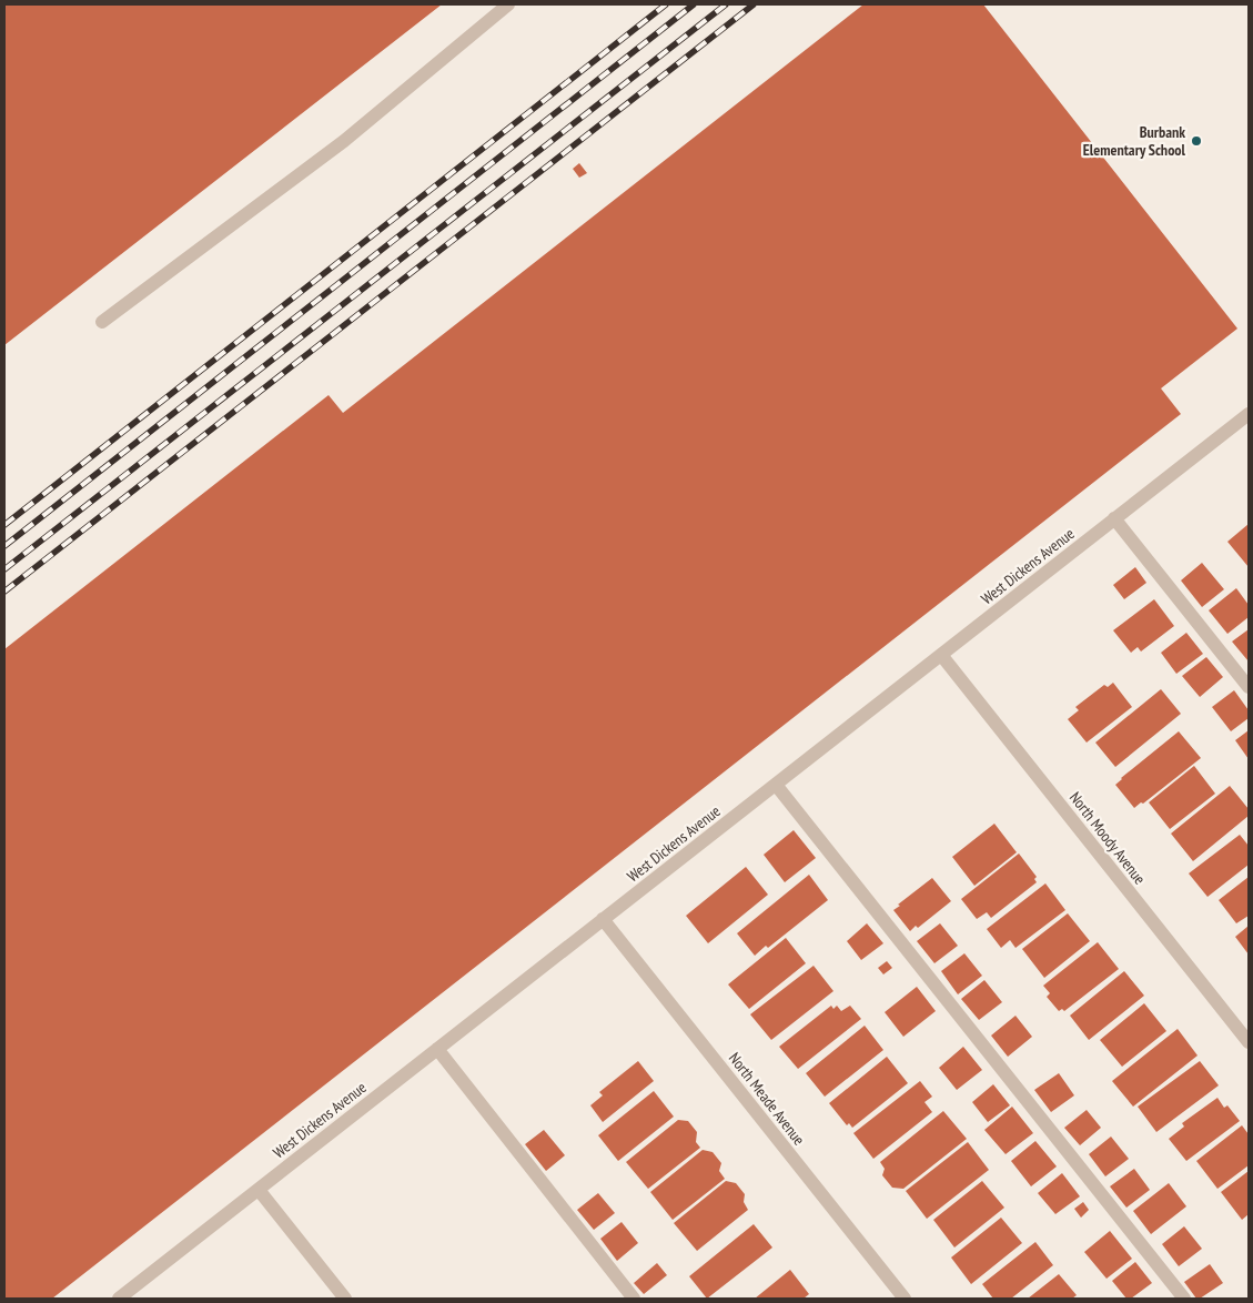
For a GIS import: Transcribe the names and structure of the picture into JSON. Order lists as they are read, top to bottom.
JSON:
{
  "streets": {
    "street": ["West Dickens Avenue", "North Moody Avenue", "North Meade Avenue"]
  },
  "crossings": [
    ["West Dickens Avenue", "North Moody Avenue"],
    ["West Dickens Avenue", "North Meade Avenue"]
  ],
  "places": ["Burbank Elementary School"]
}
